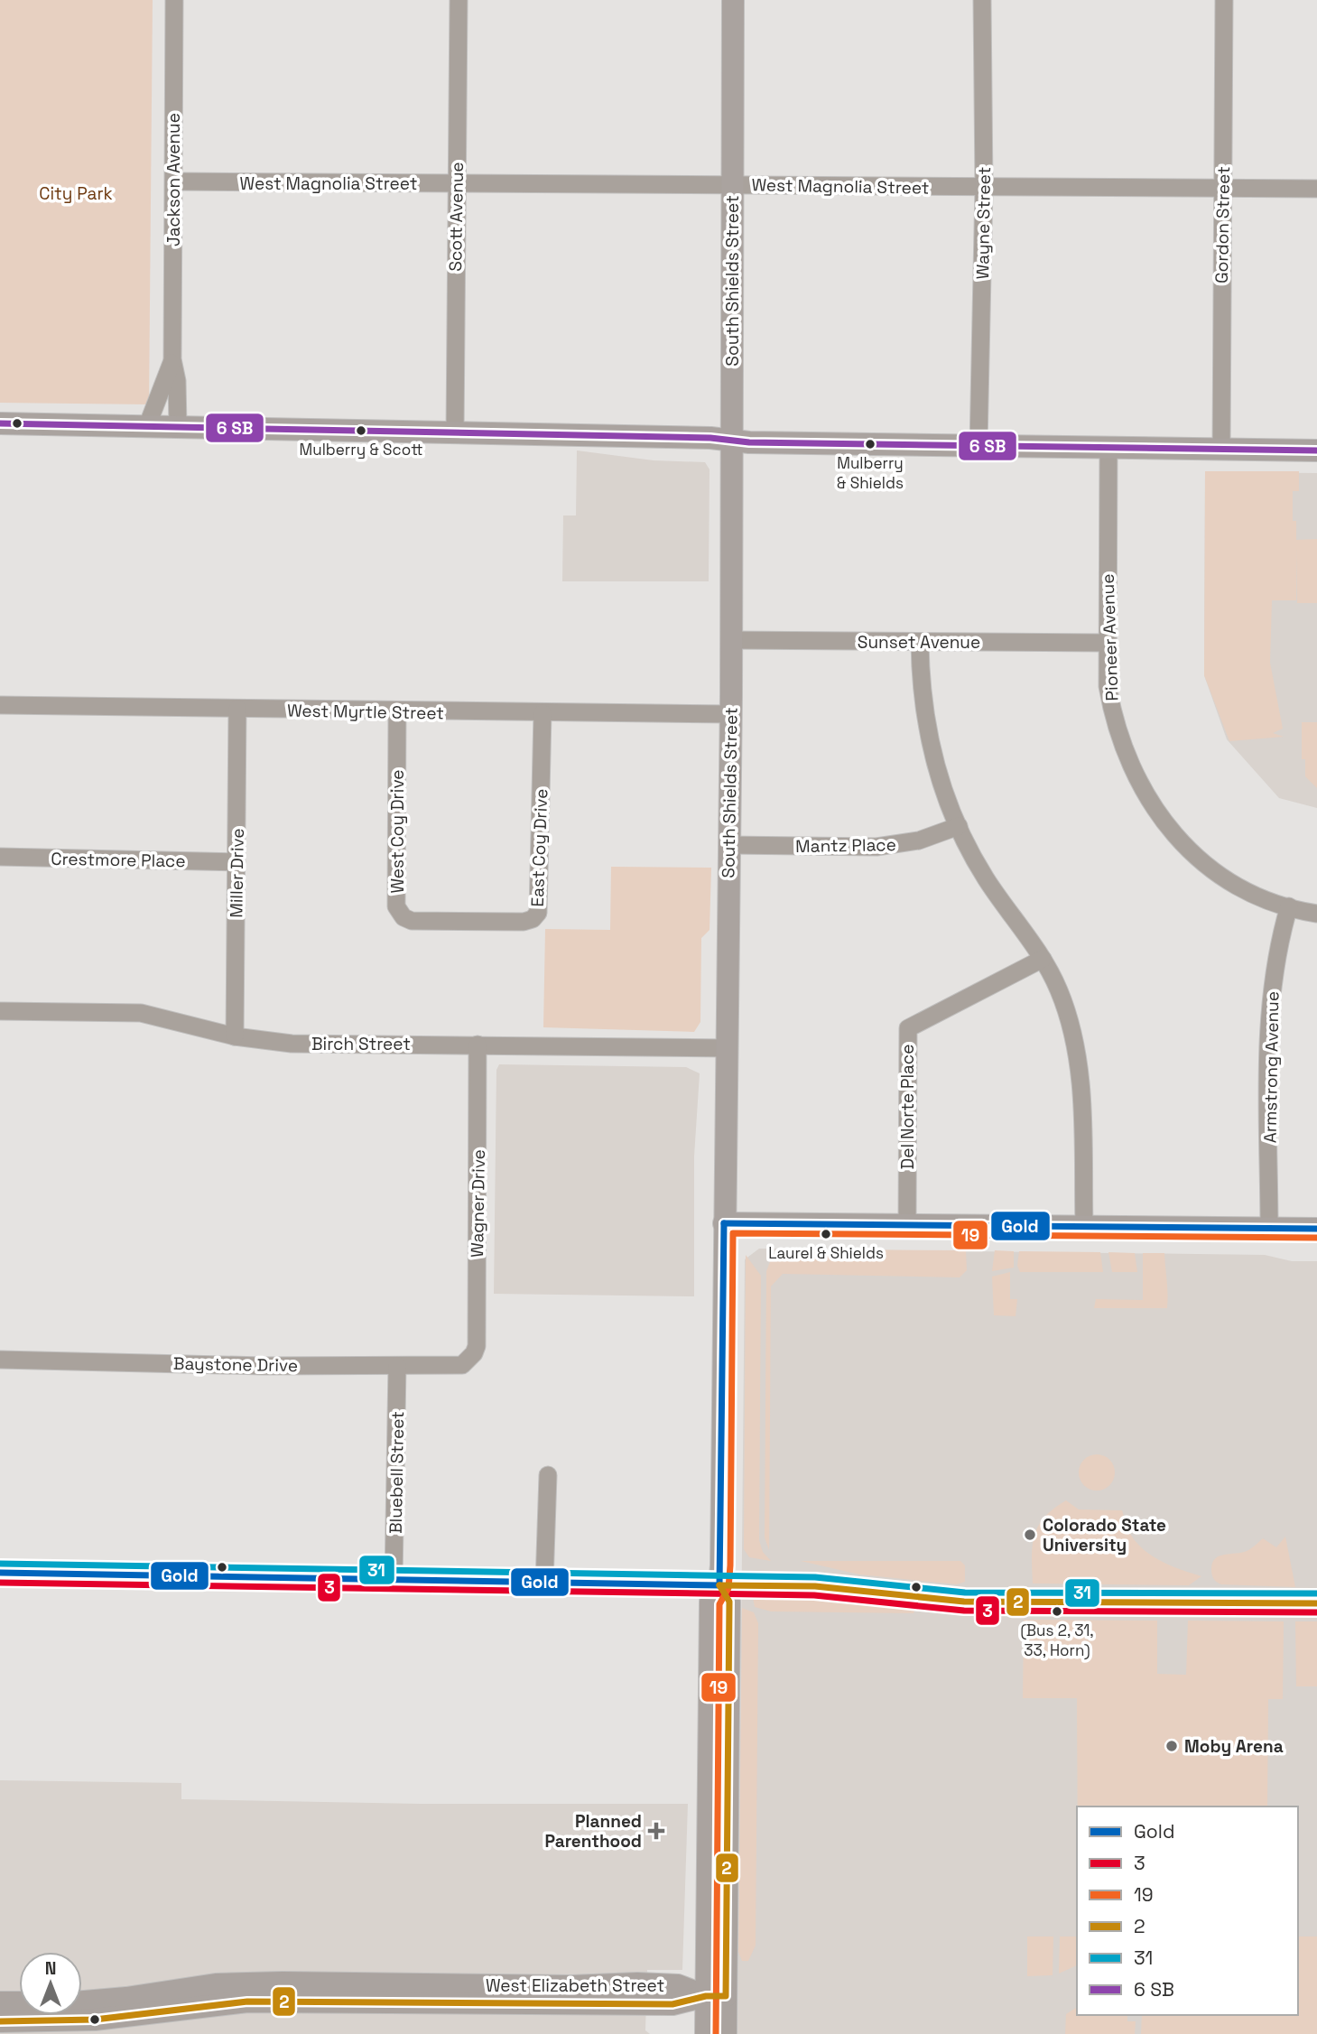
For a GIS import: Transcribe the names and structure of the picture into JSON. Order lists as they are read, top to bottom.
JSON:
{
  "streets": {
    "main road": ["South Shields Street", "West Elizabeth Street"],
    "street": [
      "Jackson Avenue",
      "West Magnolia Street",
      "Scott Avenue",
      "Wayne Street",
      "Gordon Street",
      "Pioneer Avenue",
      "Sunset Avenue",
      "West Myrtle Street",
      "West Coy Drive",
      "Mantz Place",
      "East Coy Drive",
      "Crestmore Place",
      "Miller Drive",
      "Birch Street",
      "Armstrong Avenue",
      "Del Norte Place",
      "Wagner Drive",
      "Baystone Drive",
      "Bluebell Street"
    ]
  },
  "crossings": [
    ["Jackson Avenue", "West Magnolia Street"],
    ["West Magnolia Street", "Scott Avenue"],
    ["West Magnolia Street", "Wayne Street"],
    ["West Magnolia Street", "Gordon Street"],
    ["West Magnolia Street", "South Shields Street"],
    ["South Shields Street", "Sunset Avenue"],
    ["South Shields Street", "West Myrtle Street"],
    ["South Shields Street", "Mantz Place"],
    ["South Shields Street", "Birch Street"],
    ["South Shields Street", "West Elizabeth Street"],
    ["Pioneer Avenue", "Sunset Avenue"],
    ["Pioneer Avenue", "Armstrong Avenue"],
    ["West Myrtle Street", "West Coy Drive"],
    ["West Myrtle Street", "East Coy Drive"],
    ["West Myrtle Street", "Miller Drive"],
    ["West Coy Drive", "East Coy Drive"],
    ["Crestmore Place", "Miller Drive"],
    ["Miller Drive", "Birch Street"],
    ["Birch Street", "Wagner Drive"],
    ["Wagner Drive", "Baystone Drive"],
    ["Baystone Drive", "Bluebell Street"]
  ],
  "parks": ["City Park"],
  "places": {
    "other": [
      "Mulberry & Scott",
      "Mulberry & Shields",
      "Laurel & Shields",
      "Colorado State University",
      "(Bus 2, 31, 33, Horn)",
      "Moby Arena"
    ],
    "health": ["Planned Parenthood"]
  },
  "lines": [
    "transit line Gold",
    "transit line 19",
    "transit line 31",
    "transit line 3",
    "transit line 2"
  ],
  "legend": [
    "Gold",
    "3",
    "19",
    "2",
    "31",
    "6 SB"
  ],
  "north": "top"
}
